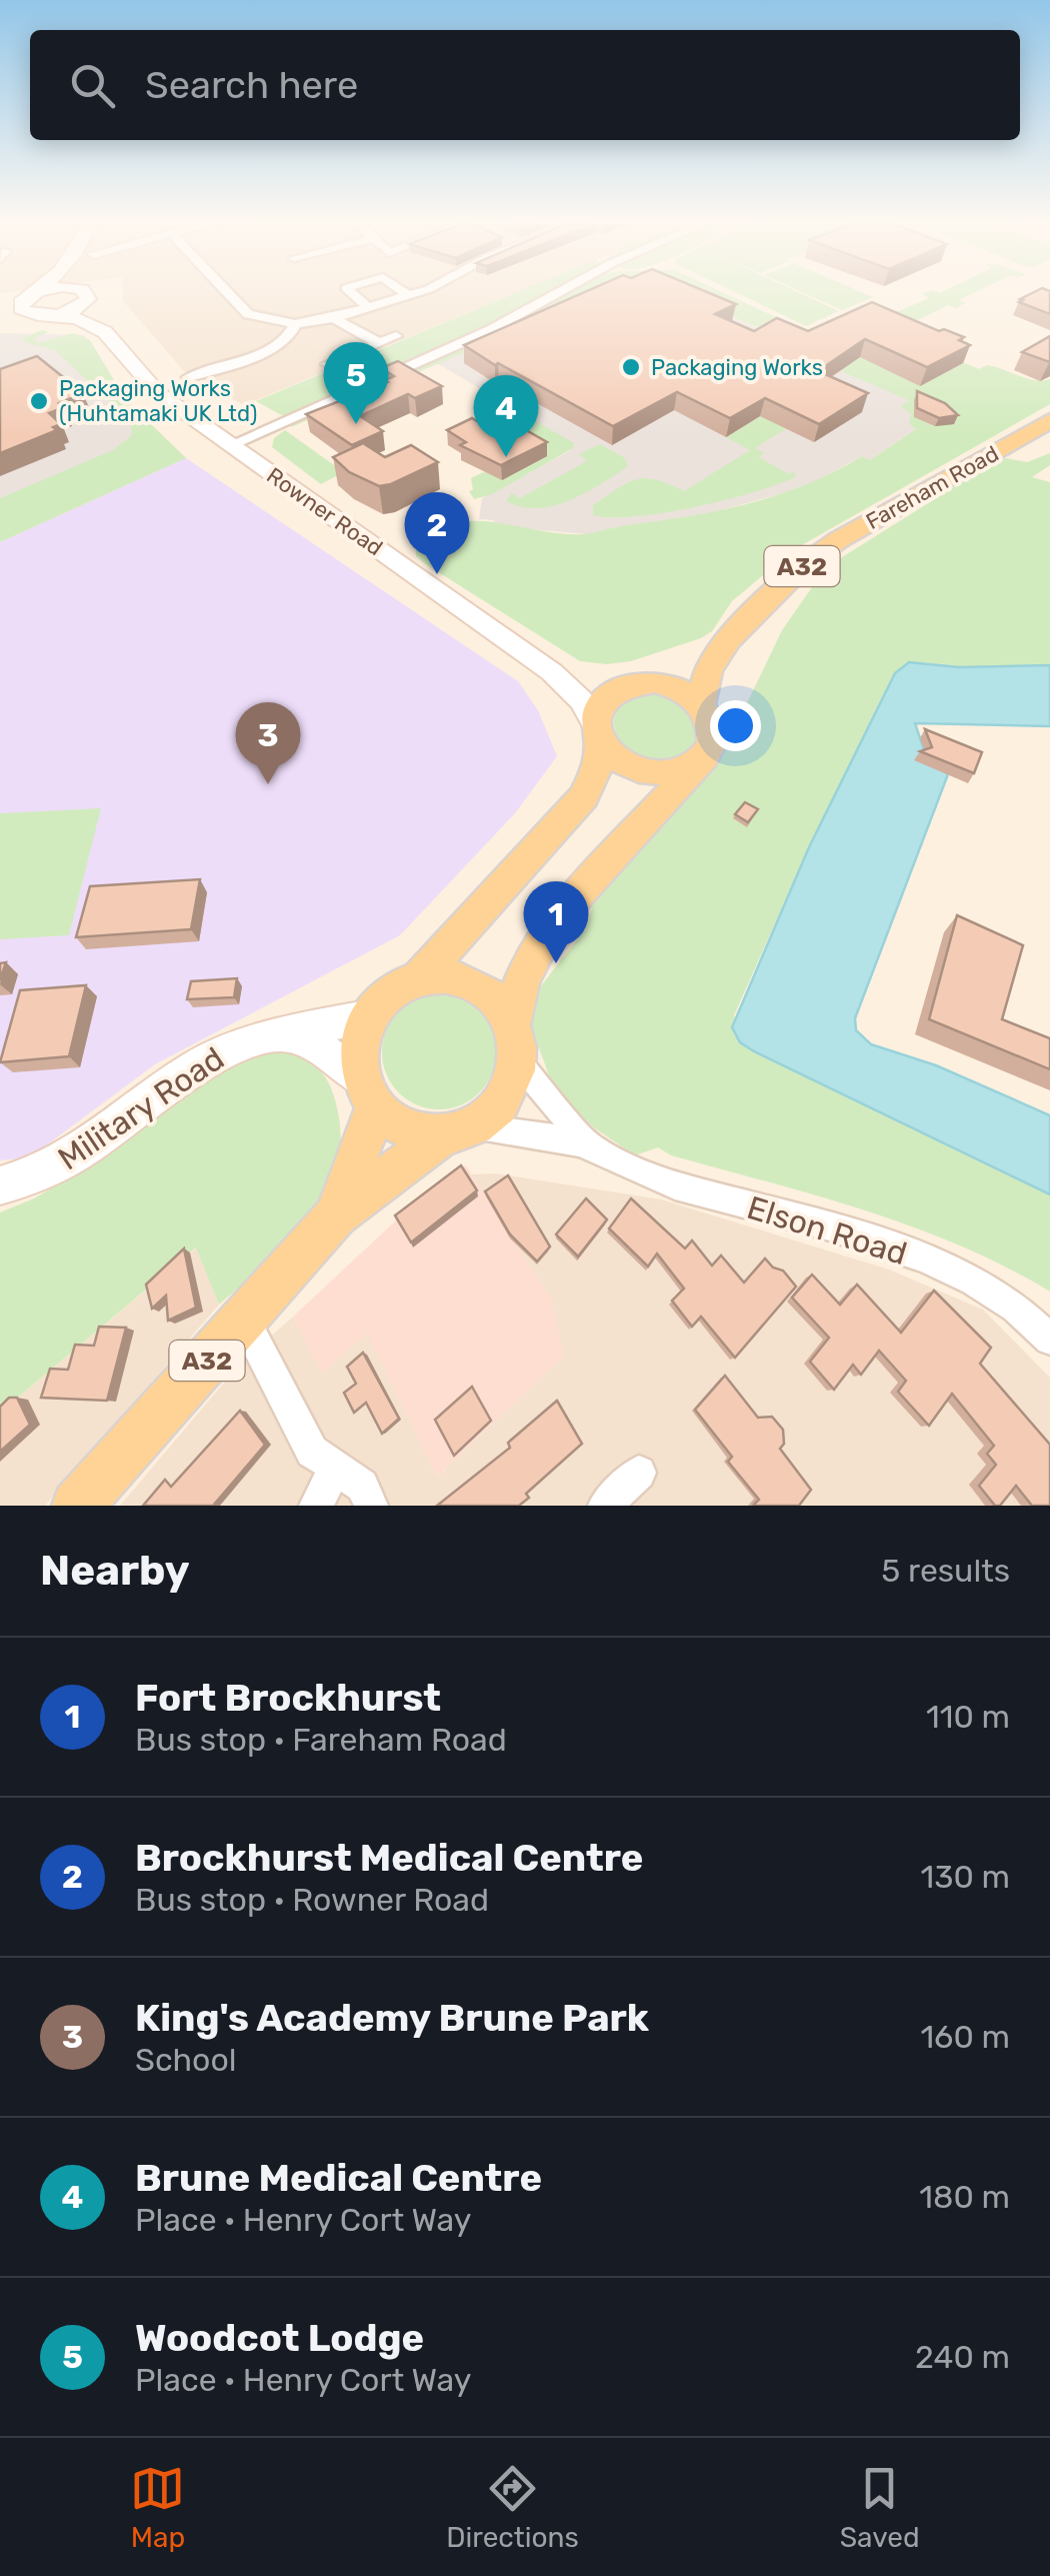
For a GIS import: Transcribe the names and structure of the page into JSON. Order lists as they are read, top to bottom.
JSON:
{
  "streets": {
    "main road": [
      "Fareham Road",
      "Rowner Road",
      "A32",
      "Military Road"
    ],
    "street": ["Elson Road"]
  },
  "crossings": [
    ["Fareham Road", "Rowner Road"],
    ["A32", "Military Road"],
    ["A32", "Elson Road"],
    ["Military Road", "Elson Road"]
  ],
  "places": ["Packaging Works", "Packaging Works (Huhtamaki UK Ltd)"],
  "page": {
    "search": "Search here",
    "pins": [
      "5",
      "4",
      "2",
      "3",
      "1"
    ],
    "heading": ["Nearby", "5 results"],
    "list": [
      {
        "mark": "1",
        "name": "Fort Brockhurst",
        "note": "Bus stop · Fareham Road",
        "value": "110 m"
      },
      {
        "mark": "2",
        "name": "Brockhurst Medical Centre",
        "note": "Bus stop · Rowner Road",
        "value": "130 m"
      },
      {
        "mark": "3",
        "name": "King's Academy Brune Park",
        "note": "School",
        "value": "160 m"
      },
      {
        "mark": "4",
        "name": "Brune Medical Centre",
        "note": "Place · Henry Cort Way",
        "value": "180 m"
      },
      {
        "mark": "5",
        "name": "Woodcot Lodge",
        "note": "Place · Henry Cort Way",
        "value": "240 m"
      }
    ],
    "nav": ["Map", "Directions", "Saved"]
  }
}
